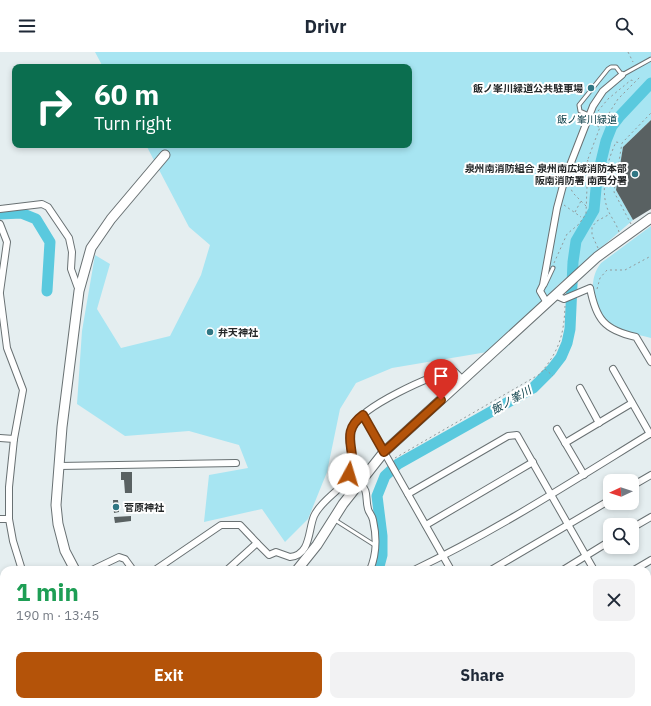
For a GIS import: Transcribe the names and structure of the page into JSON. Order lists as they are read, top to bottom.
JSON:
{
  "water": ["飯ノ峯川"],
  "parks": ["飯ノ峯川緑道"],
  "places": [
    "飯ノ峯川緑道公共駐車場",
    "泉州南消防組合 泉州南広域消防本部 阪南消防署 南西分署",
    "弁天神社",
    "菅原神社"
  ],
  "north": "left",
  "page": {
    "header": "Drivr",
    "turn": ["60 m", "Turn right"],
    "heading": ["1 min", "190 m · 13:45"],
    "buttons": ["Exit", "Share"]
  }
}
